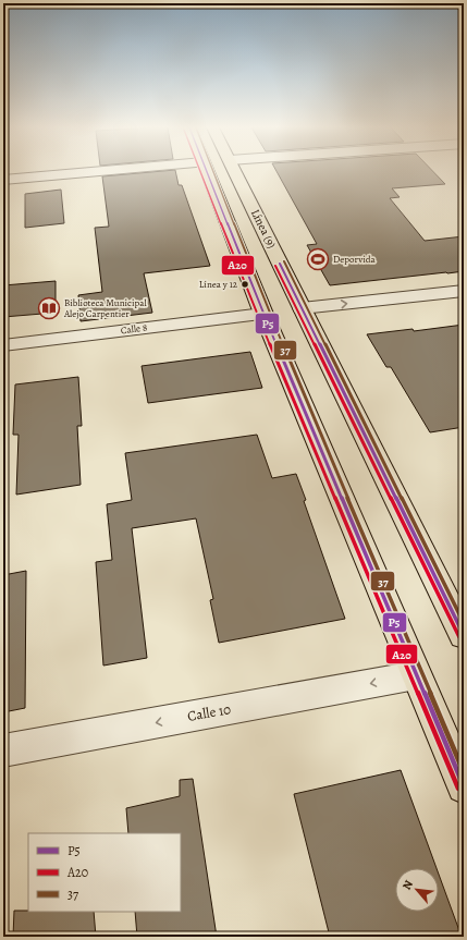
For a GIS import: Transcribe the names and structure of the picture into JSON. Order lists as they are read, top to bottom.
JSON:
{
  "streets": {
    "main road": ["Línea (9)"],
    "street": ["Calle 8", "Calle 10"]
  },
  "one_way": ["Calle 10"],
  "places": {
    "sports": ["Deporvida"],
    "other": ["Línea y 12"],
    "library": ["Biblioteca Municipal Alejo Carpentier"]
  },
  "lines": ["transit line P5", "transit line A20", "transit line 37"],
  "legend": ["P5", "A20", "37"],
  "north": "top left"
}
